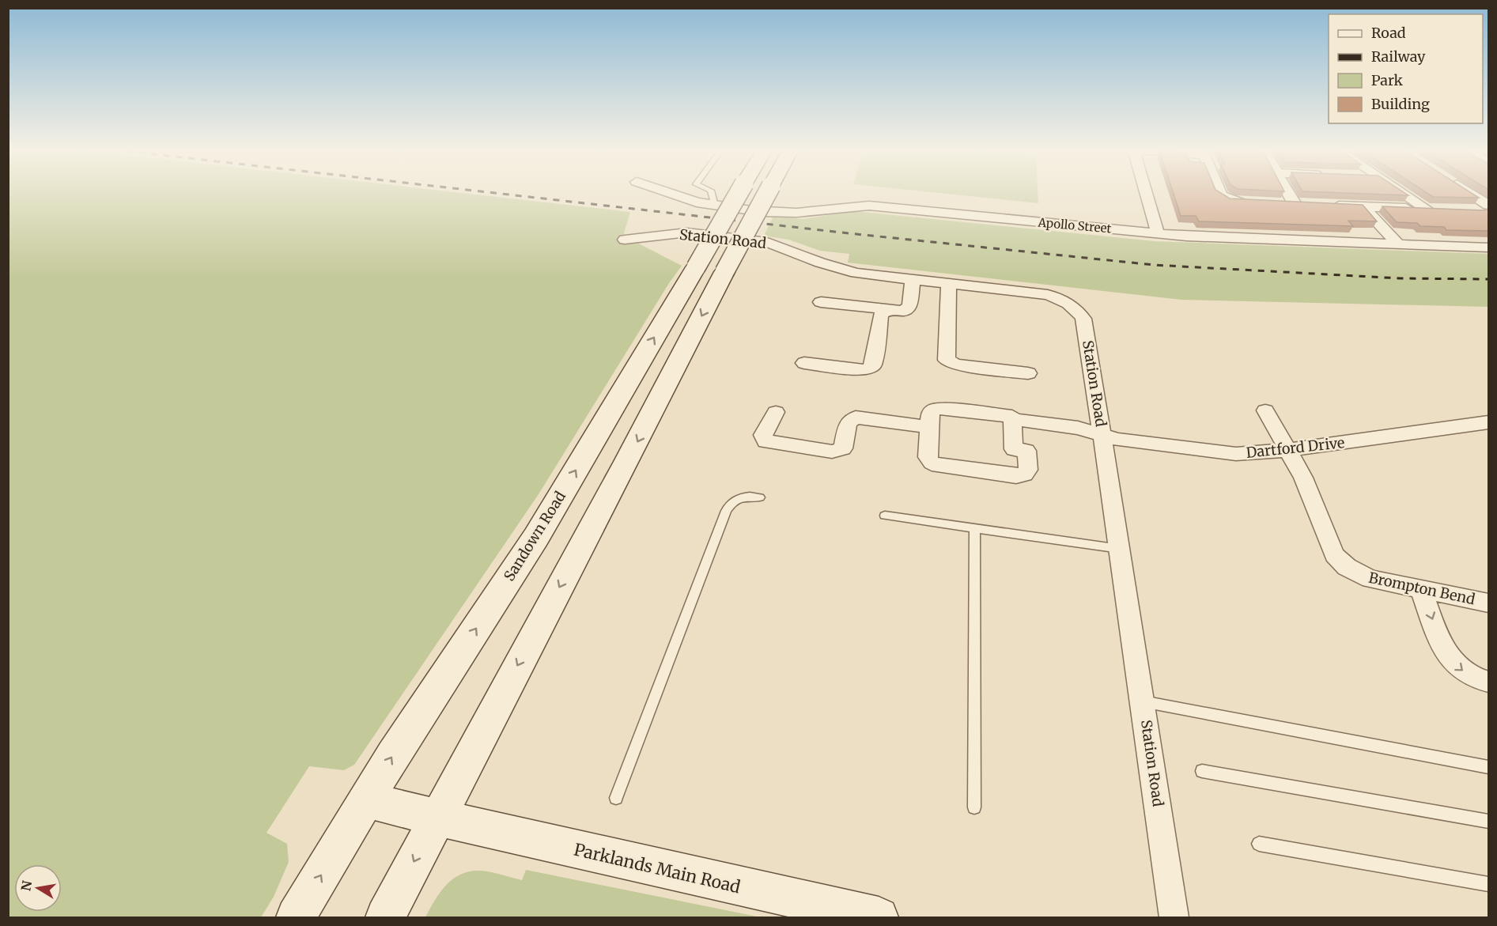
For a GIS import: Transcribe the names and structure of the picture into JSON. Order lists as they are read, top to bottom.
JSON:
{
  "streets": {
    "main road": ["Sandown Road", "Parklands Main Road"],
    "street": [
      "Apollo Street",
      "Station Road",
      "Dartford Drive",
      "Brompton Bend"
    ]
  },
  "crossings": [
    ["Station Road", "Dartford Drive"],
    ["Dartford Drive", "Brompton Bend"],
    ["Sandown Road", "Parklands Main Road"]
  ],
  "legend": [
    "Road",
    "Railway",
    "Park",
    "Building"
  ],
  "north": "left"
}
